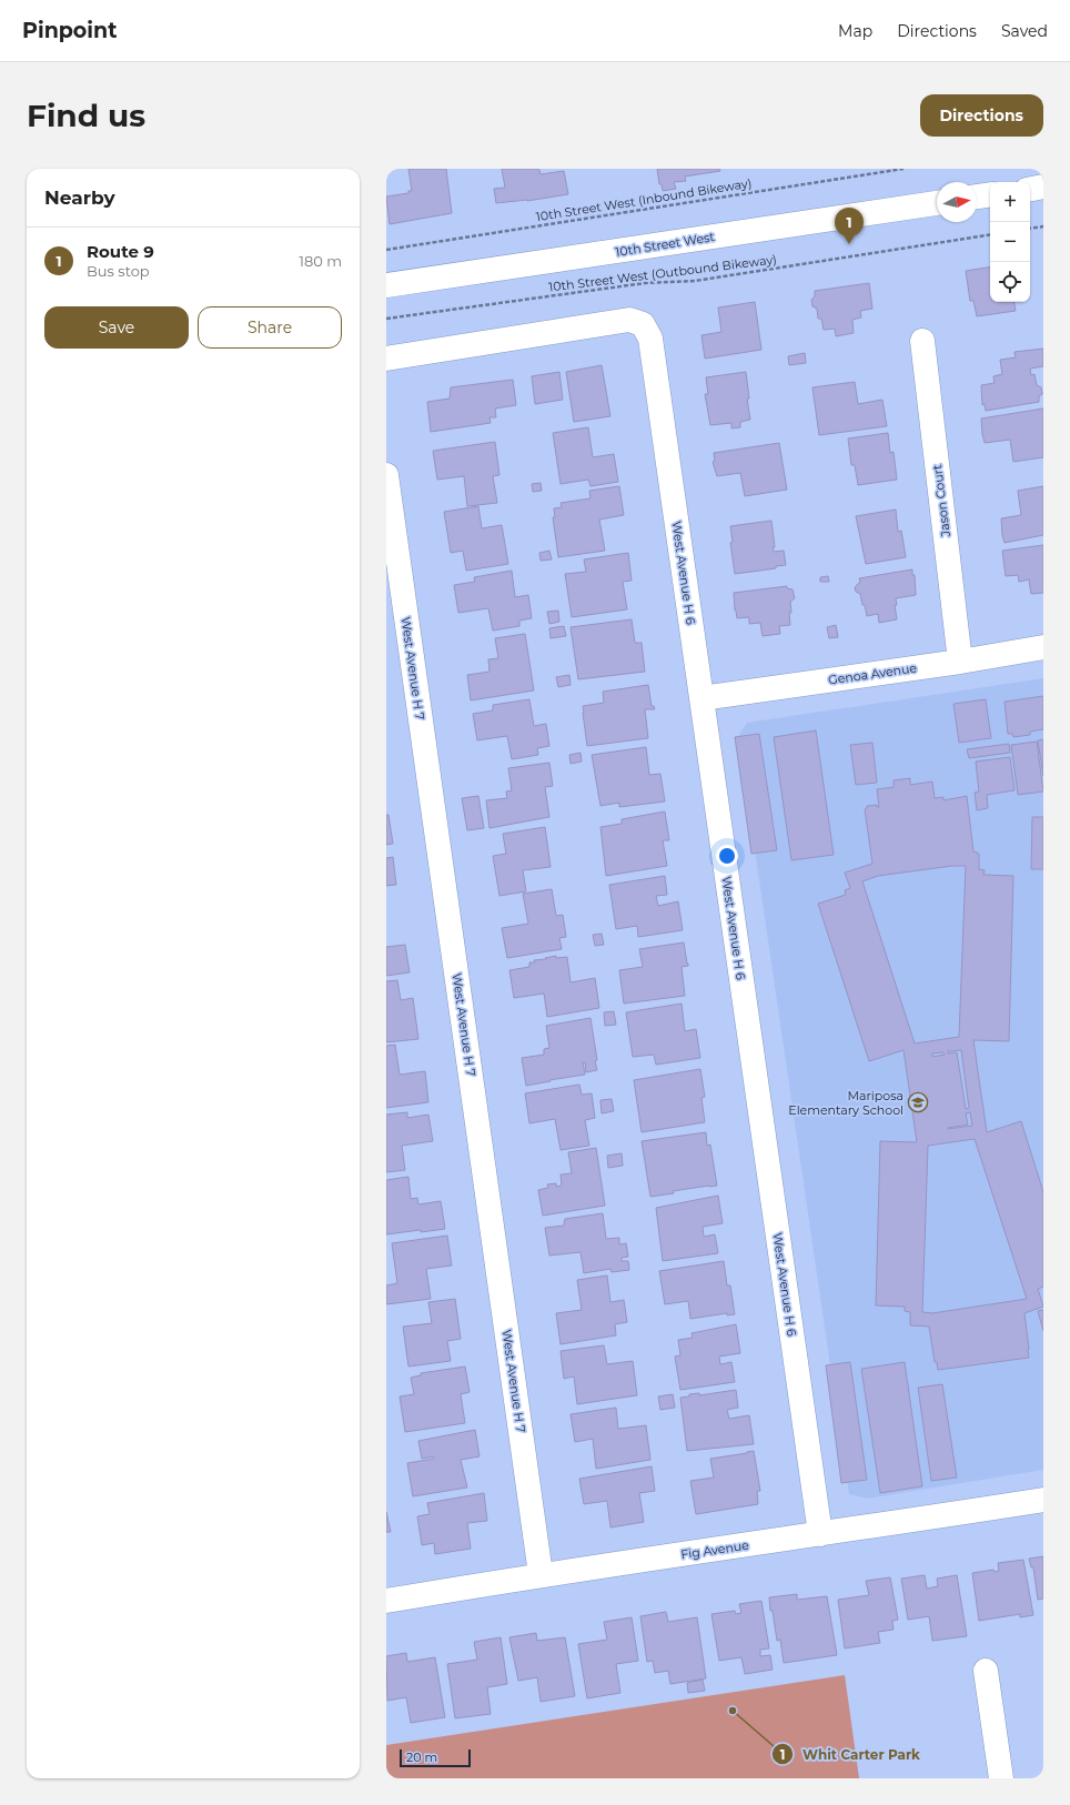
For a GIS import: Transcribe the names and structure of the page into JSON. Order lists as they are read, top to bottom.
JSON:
{
  "streets": {
    "street": [
      "10th Street West",
      "Jason Court",
      "West Avenue H 6",
      "West Avenue H 7",
      "Genoa Avenue",
      "Fig Avenue"
    ],
    "path": ["10th Street West (Inbound Bikeway)", "10th Street West (Outbound Bikeway)"]
  },
  "crossings": [
    ["Jason Court", "Genoa Avenue"],
    ["West Avenue H 6", "Genoa Avenue"],
    ["West Avenue H 6", "Fig Avenue"],
    ["West Avenue H 7", "Fig Avenue"]
  ],
  "places": {
    "school or university": ["Mariposa Elementary School"],
    "other": ["Whit Carter Park"]
  },
  "scale_bar": "20 m",
  "north": "right",
  "page": {
    "header": "Pinpoint",
    "nav": ["Map", "Directions", "Saved"],
    "buttons": [
      "Directions",
      ["Save", "Share"]
    ],
    "title": "Find us",
    "heading": "Nearby",
    "map_buttons": ["+", "−"],
    "pins": "1",
    "list": [
      {
        "mark": "1",
        "name": "Route 9",
        "note": "Bus stop",
        "value": "180 m"
      }
    ],
    "scale": "20 m"
  }
}
